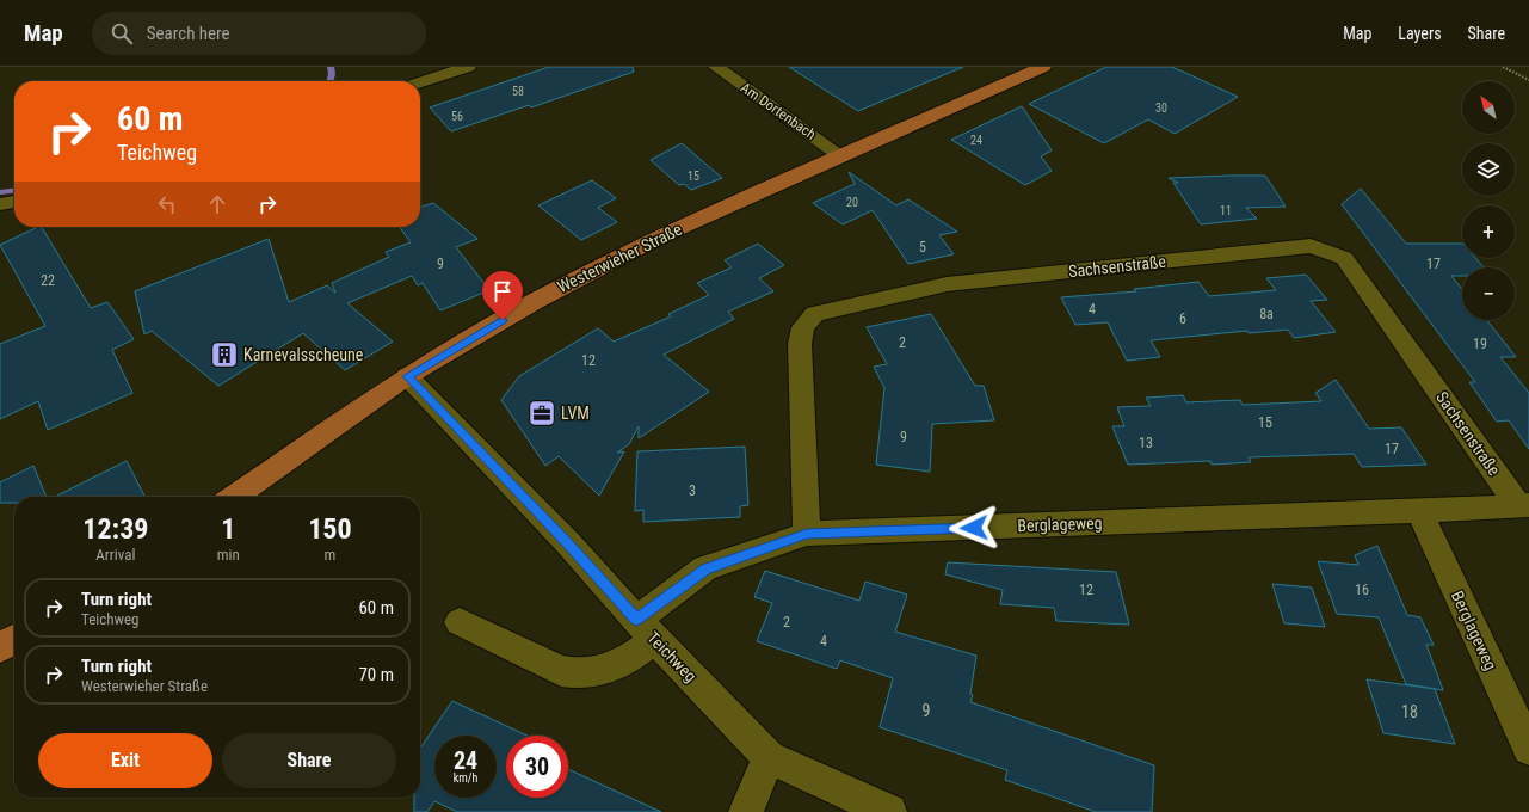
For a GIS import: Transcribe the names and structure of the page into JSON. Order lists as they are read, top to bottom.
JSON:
{
  "streets": {
    "main road": ["Westerwieher Straße"],
    "street": [
      "Am Dortenbach",
      "Sachsenstraße",
      "Berglageweg",
      "Teichweg"
    ]
  },
  "crossings": [
    ["Am Dortenbach", "Westerwieher Straße"],
    ["Westerwieher Straße", "Teichweg"],
    ["Sachsenstraße", "Berglageweg"],
    ["Berglageweg", "Teichweg"]
  ],
  "places": {
    "building": ["Karnevalsscheune"],
    "office": ["LVM"]
  },
  "house_numbers": [
    "58",
    "30",
    "56",
    "24",
    "15",
    "20",
    "11",
    "5",
    "9",
    "17",
    "22",
    "4",
    "8a",
    "6",
    "2",
    "19",
    "12",
    "15",
    "9",
    "13",
    "17",
    "3",
    "12",
    "16",
    "2",
    "4",
    "9",
    "18"
  ],
  "north": "top left",
  "page": {
    "header": "Map",
    "search": "Search here",
    "nav": ["Map", "Layers", "Share"],
    "map_buttons": ["+", "−"],
    "turn": ["60 m", "Teichweg"],
    "eta": [
      "12:39",
      "Arrival",
      "1",
      "min",
      "150",
      "m"
    ],
    "list": [
      {
        "name": "Turn right",
        "note": "Teichweg",
        "value": "60 m"
      },
      {
        "name": "Turn right",
        "note": "Westerwieher Straße",
        "value": "70 m"
      }
    ],
    "buttons": ["Exit", "Share"],
    "speed": "24 km/h",
    "limit": "30"
  }
}
